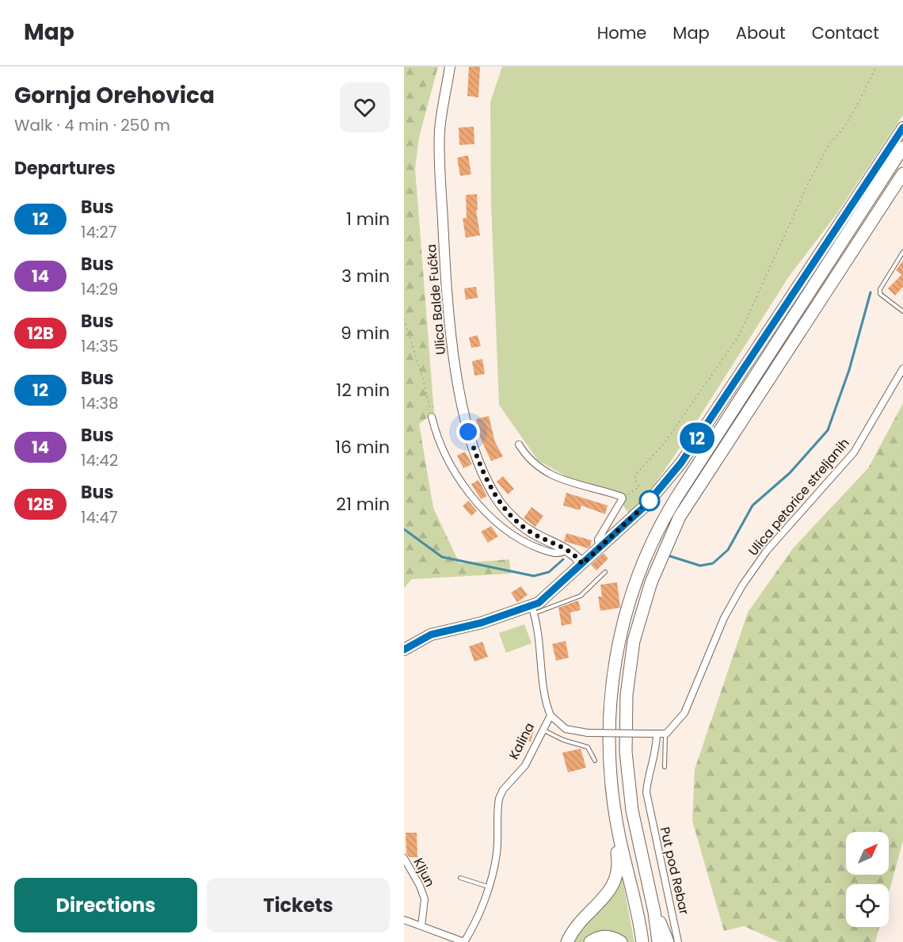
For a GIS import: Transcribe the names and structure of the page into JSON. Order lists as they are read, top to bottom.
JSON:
{
  "streets": {
    "main road": ["Ulica Balde Fućka"],
    "street": [
      "Ulica petorice streljanih",
      "Kalina",
      "Put pod Rebar",
      "Kljun"
    ]
  },
  "lines": ["bus line 12"],
  "north": "top right",
  "page": {
    "header": "Map",
    "nav": [
      "Home",
      "Map",
      "About",
      "Contact"
    ],
    "heading": [
      ["Gornja Orehovica", "Walk · 4 min · 250 m"],
      "Departures"
    ],
    "on_map": "12",
    "list": [
      {
        "mark": "12",
        "name": "Bus",
        "note": "14:27",
        "value": "1 min"
      },
      {
        "mark": "14",
        "name": "Bus",
        "note": "14:29",
        "value": "3 min"
      },
      {
        "mark": "12B",
        "name": "Bus",
        "note": "14:35",
        "value": "9 min"
      },
      {
        "mark": "12",
        "name": "Bus",
        "note": "14:38",
        "value": "12 min"
      },
      {
        "mark": "14",
        "name": "Bus",
        "note": "14:42",
        "value": "16 min"
      },
      {
        "mark": "12B",
        "name": "Bus",
        "note": "14:47",
        "value": "21 min"
      }
    ],
    "buttons": ["Directions", "Tickets"]
  }
}
